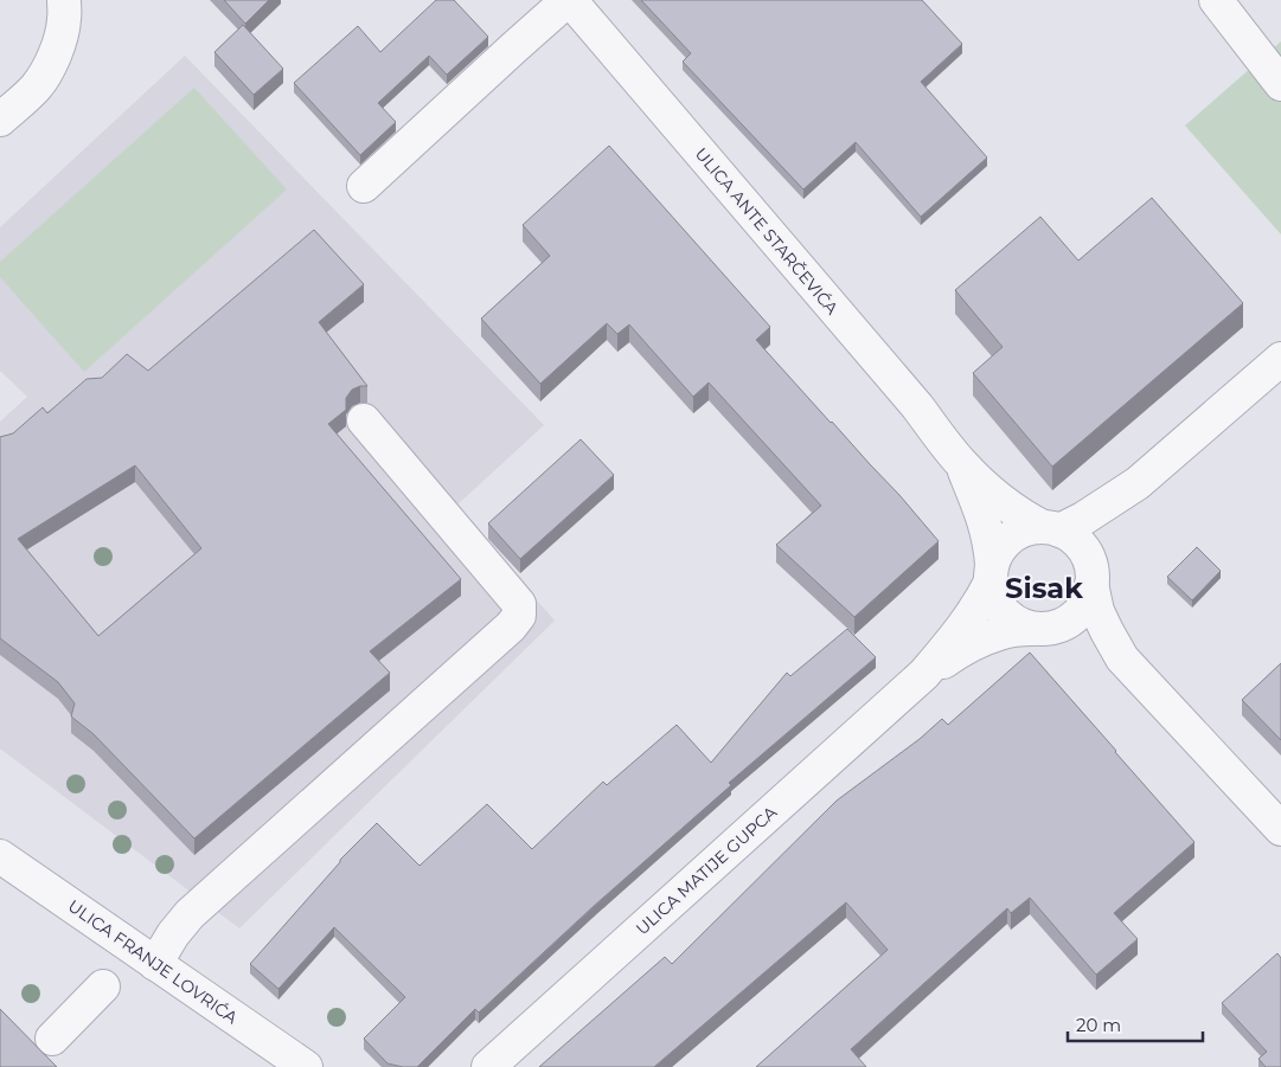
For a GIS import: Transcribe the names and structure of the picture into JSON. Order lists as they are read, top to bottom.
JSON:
{
  "streets": {
    "street": ["ULICA ANTE STARČEVIĆA", "ULICA MATIJE GUPCA", "ULICA FRANJE LOVRIĆA"]
  },
  "crossings": [
    ["ULICA ANTE STARČEVIĆA", "ULICA MATIJE GUPCA"]
  ],
  "districts": ["Sisak"],
  "scale_bar": "20 m"
}
